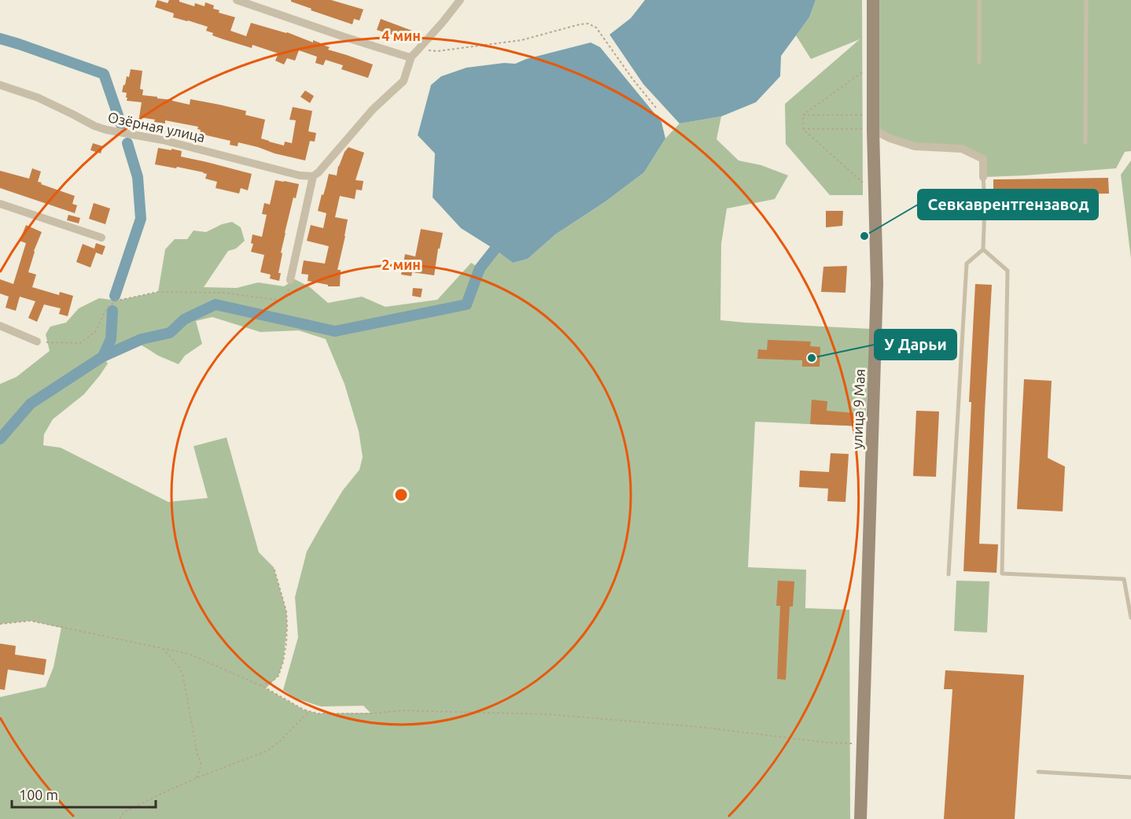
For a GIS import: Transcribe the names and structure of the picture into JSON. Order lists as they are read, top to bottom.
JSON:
{
  "streets": {
    "street": ["Озёрная улица", "улица 9 Мая"]
  },
  "places": ["Севкаврентгензавод", "У Дарьи"],
  "scale_bar": "100 m",
  "rings": ["4 мин", "2 мин"]
}
